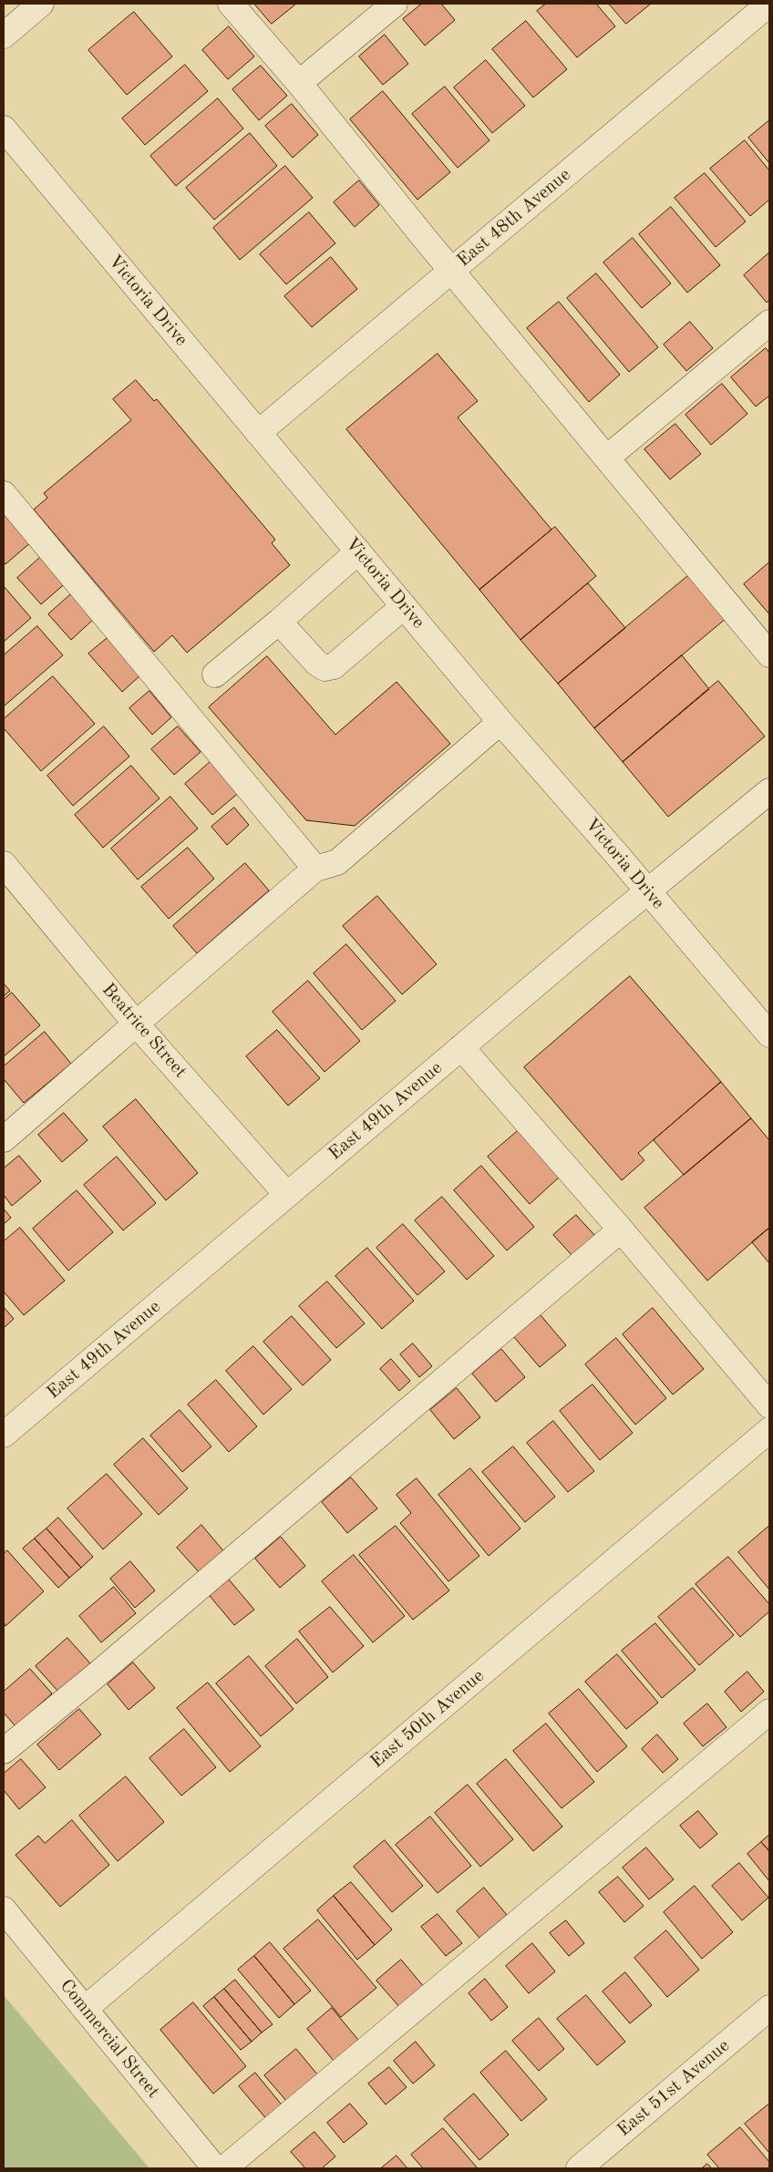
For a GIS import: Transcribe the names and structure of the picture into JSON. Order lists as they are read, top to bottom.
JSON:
{
  "streets": {
    "street": [
      "East 48th Avenue",
      "Victoria Drive",
      "Beatrice Street",
      "East 49th Avenue",
      "East 50th Avenue",
      "Commercial Street",
      "East 51st Avenue"
    ]
  },
  "crossings": [
    ["East 48th Avenue", "Victoria Drive"],
    ["Victoria Drive", "East 49th Avenue"],
    ["Beatrice Street", "East 49th Avenue"],
    ["East 50th Avenue", "Commercial Street"]
  ]
}
